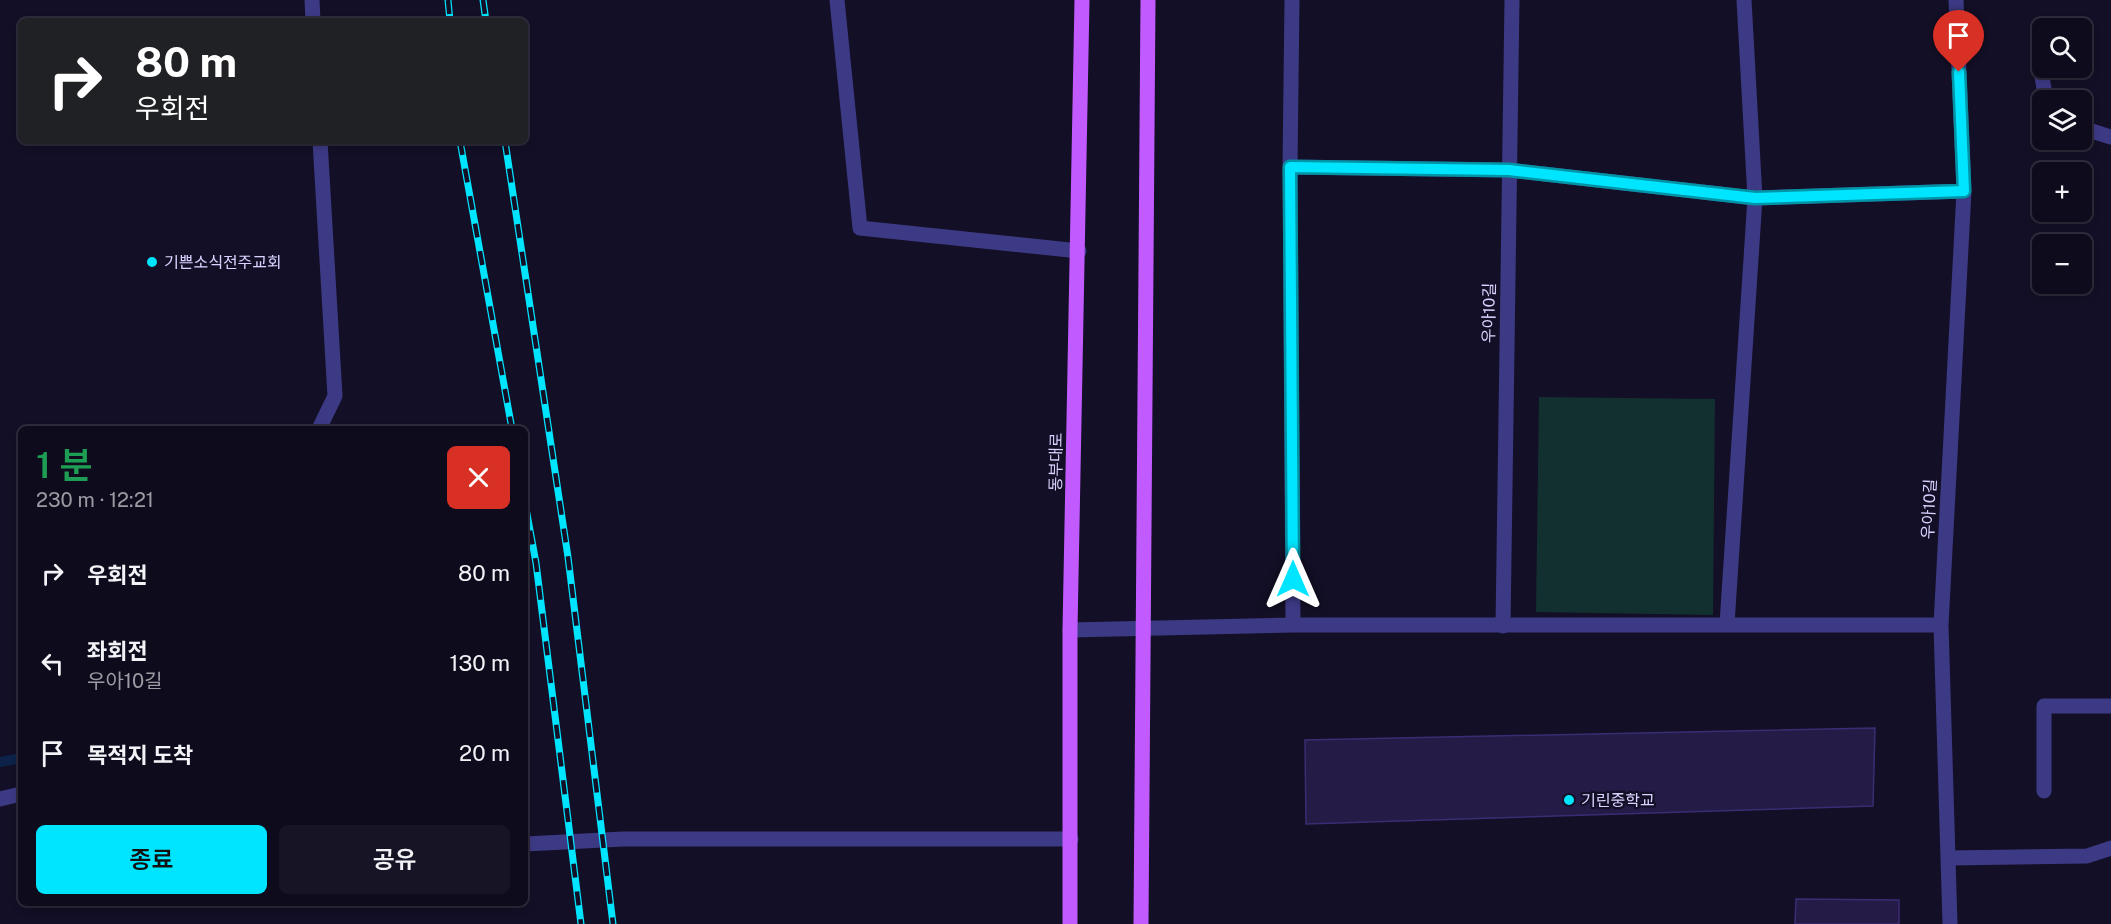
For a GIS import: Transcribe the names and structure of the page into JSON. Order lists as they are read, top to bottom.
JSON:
{
  "streets": {
    "main road": ["동부대로"],
    "street": ["우아10길"]
  },
  "places": ["기쁜소식전주교회", "기린중학교"],
  "page": {
    "map_buttons": ["+", "−"],
    "turn": ["80 m", "우회전"],
    "heading": ["1 분", "230 m · 12:21"],
    "list": [
      {
        "name": "우회전",
        "value": "80 m"
      },
      {
        "name": "좌회전",
        "note": "우아10길",
        "value": "130 m"
      },
      {
        "name": "목적지 도착",
        "value": "20 m"
      }
    ],
    "buttons": ["종료", "공유"]
  }
}
